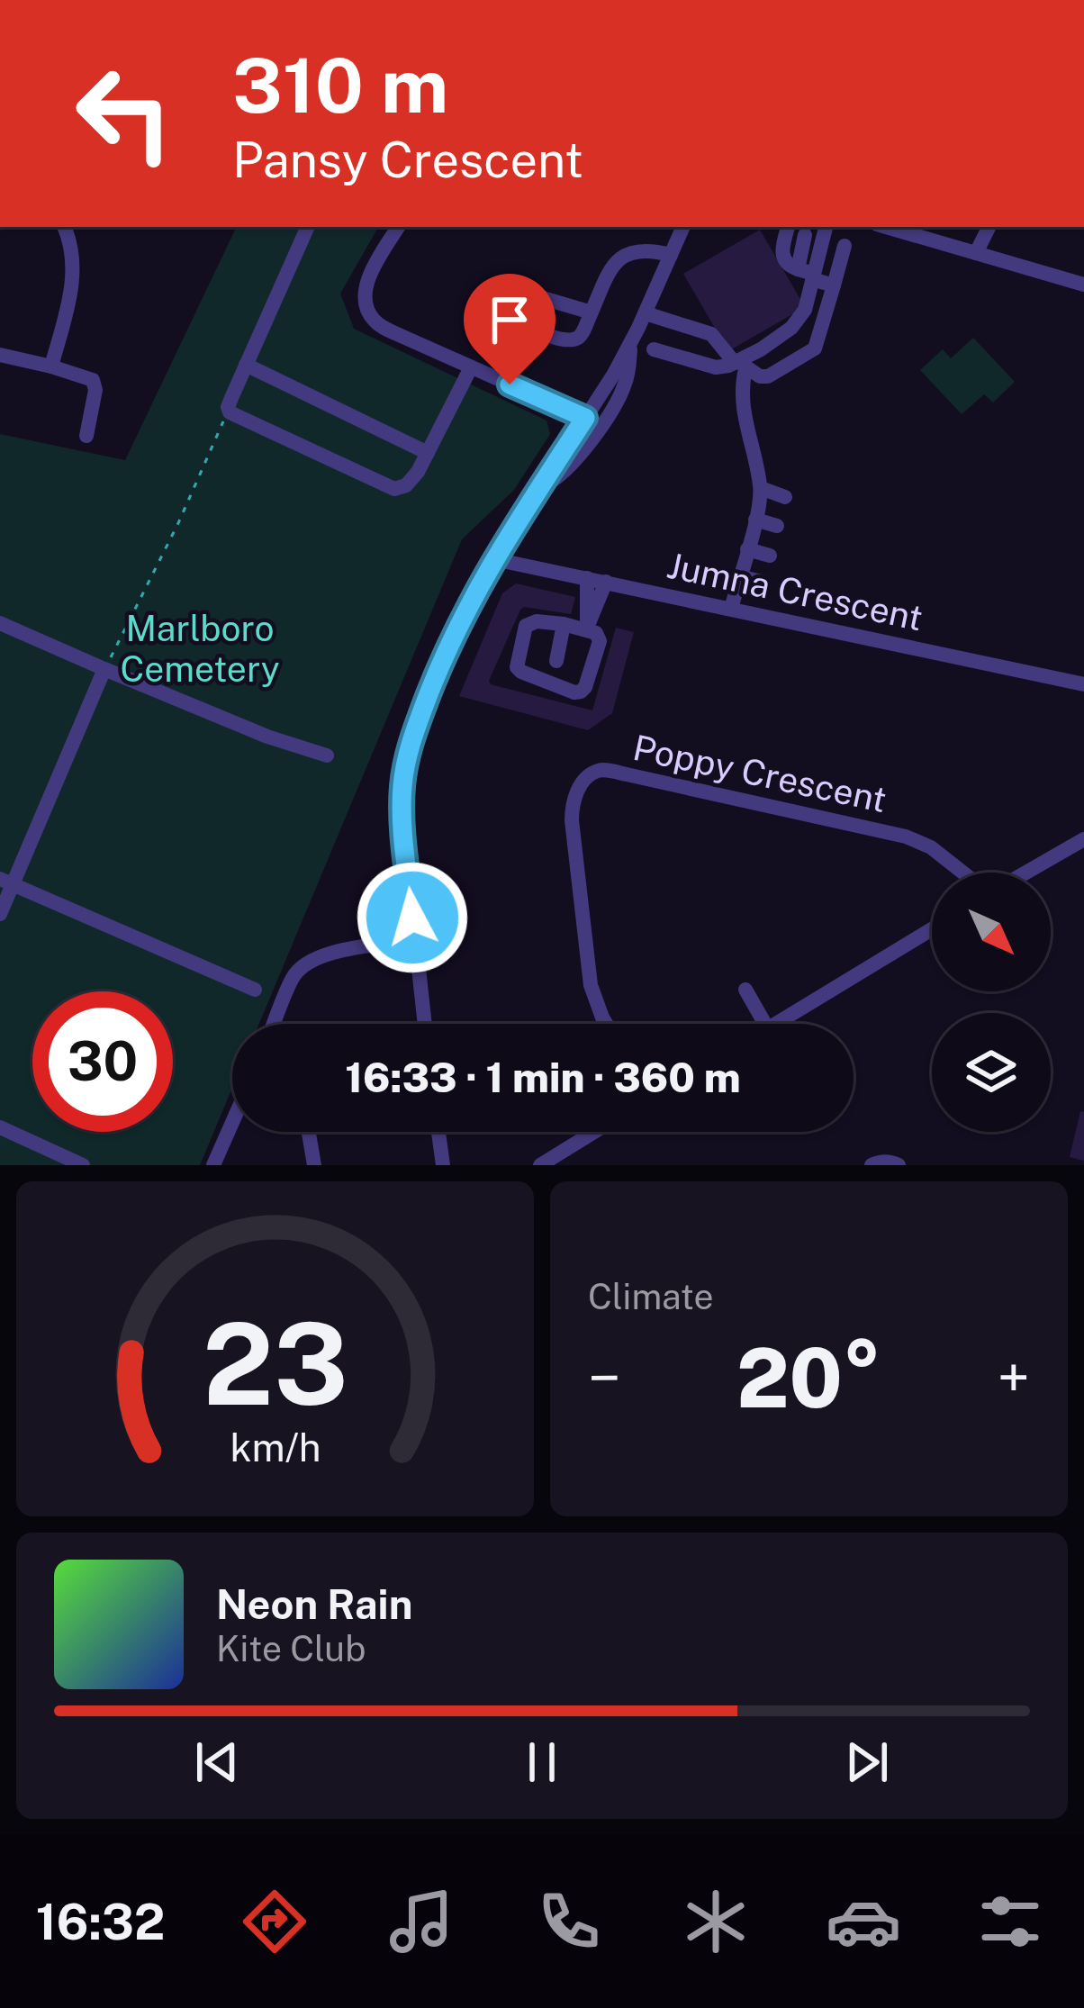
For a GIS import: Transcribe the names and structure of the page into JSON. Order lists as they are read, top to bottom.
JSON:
{
  "streets": {
    "street": ["Jumna Crescent", "Poppy Crescent"]
  },
  "parks": ["Marlboro Cemetery"],
  "north": "bottom right",
  "page": {
    "turn": ["310 m", "Pansy Crescent"],
    "limit": "30",
    "trip": "16:33 · 1 min · 360 m",
    "tile": "Climate",
    "heat": ["−", "20°", "+"],
    "song": ["Neon Rain", "Kite Club"],
    "tabs": "16:32",
    "gauge": ["23", "km/h"]
  }
}
